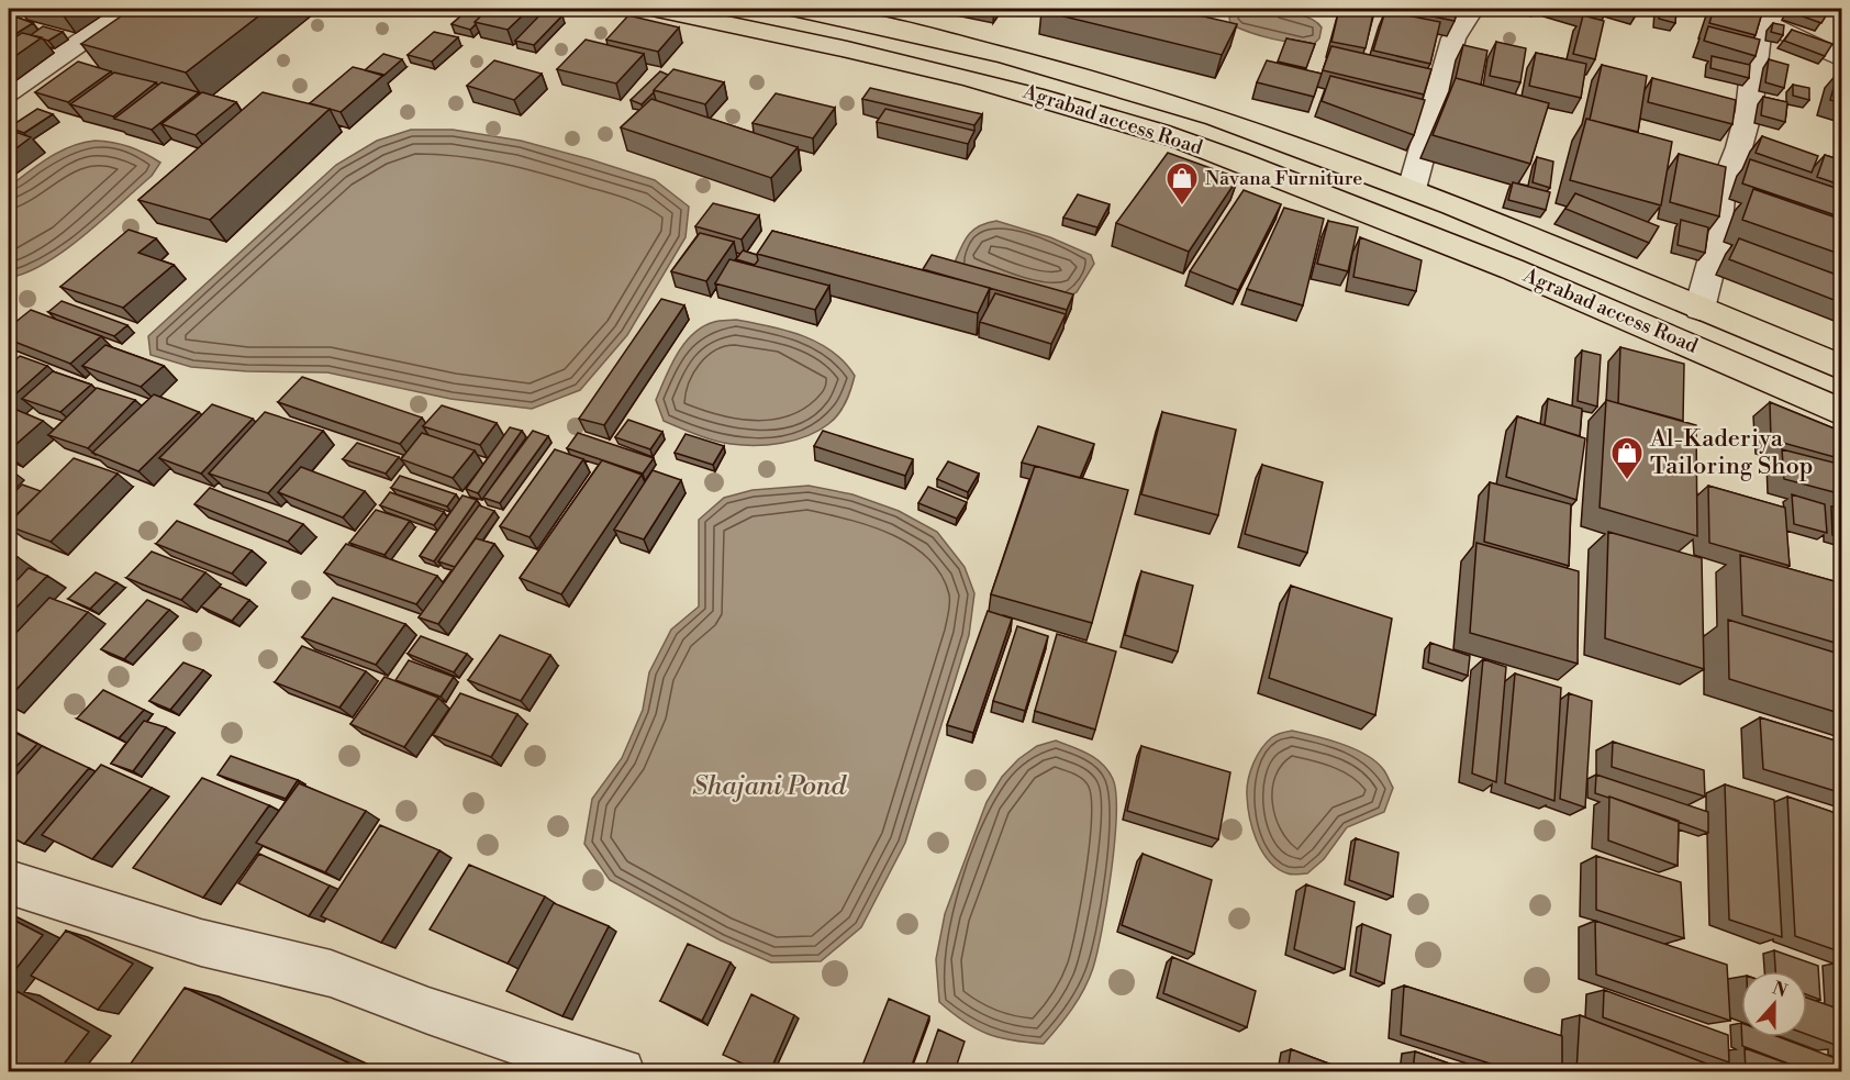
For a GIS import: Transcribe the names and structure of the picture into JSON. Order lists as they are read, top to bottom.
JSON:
{
  "streets": {
    "main road": ["Agrabad access Road"]
  },
  "water": ["Shajani Pond"],
  "places": {
    "shop": ["Navana Furniture", "Al-Kaderiya Tailoring Shop"]
  },
  "north": "top"
}
